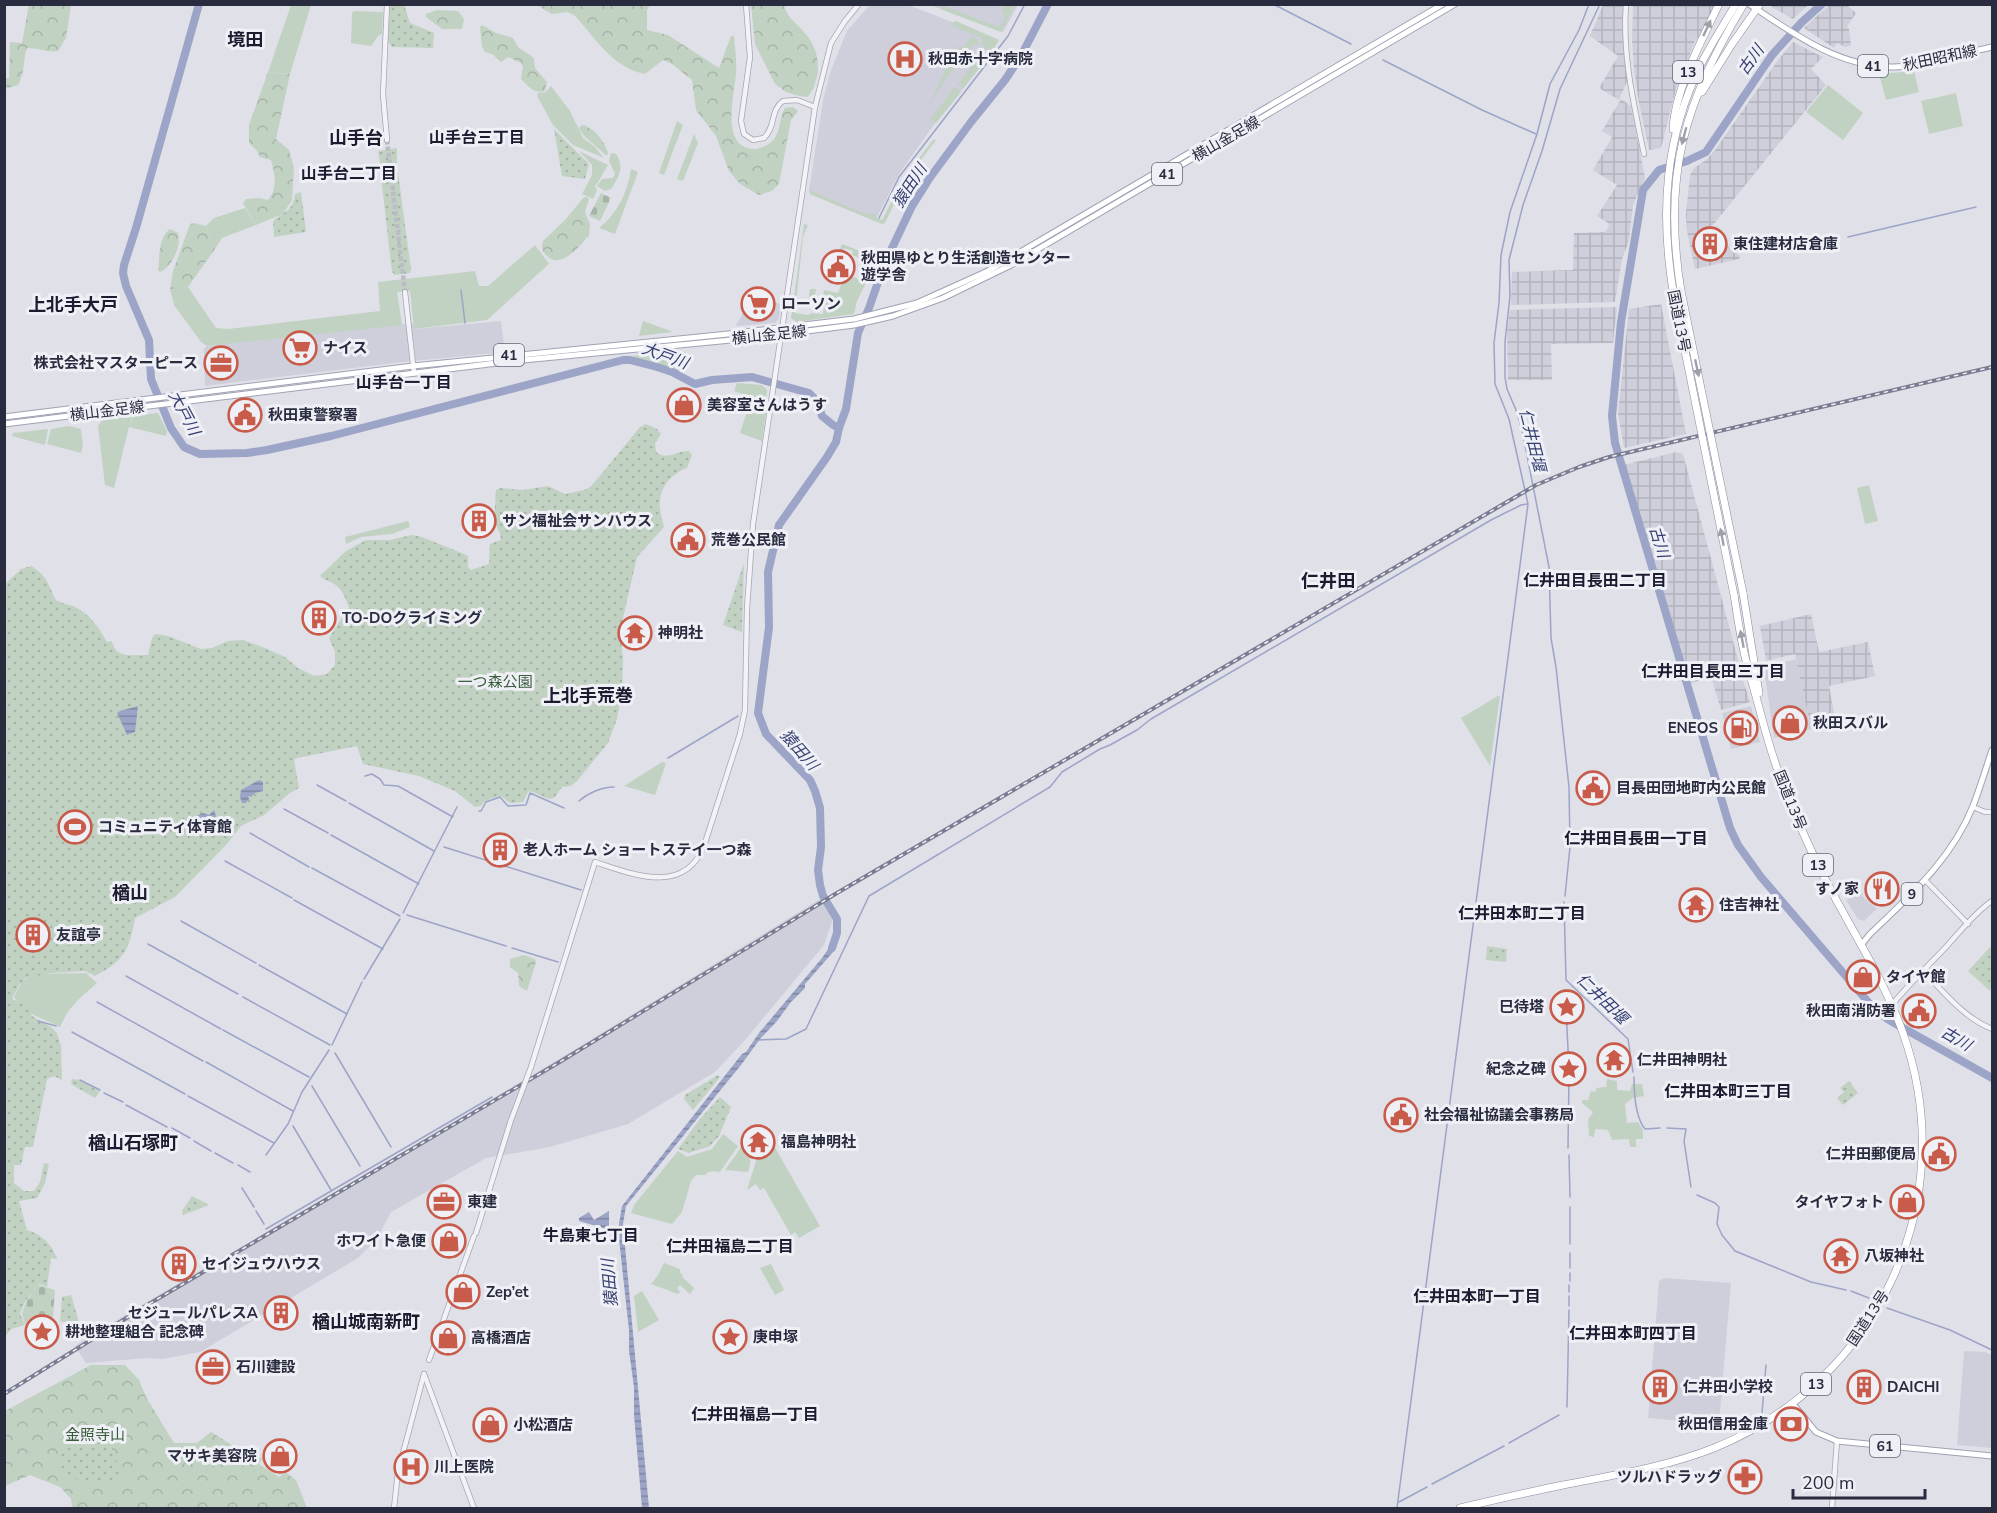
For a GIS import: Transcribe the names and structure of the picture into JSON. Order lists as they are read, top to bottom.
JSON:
{
  "streets": {
    "highway": ["13", "国道13号"],
    "main road": [
      "秋田昭和線",
      "41",
      "横山金足線",
      "9",
      "61"
    ]
  },
  "crossings": [
    ["秋田昭和線", "41"],
    ["秋田昭和線", "13"],
    ["41", "13"],
    ["13", "国道13号"],
    ["国道13号", "9"],
    ["国道13号", "61"]
  ],
  "districts": [
    "境田",
    "山手台",
    "山手台三丁目",
    "山手台二丁目",
    "上北手大戸",
    "山手台一丁目",
    "仁井田",
    "仁井田目長田二丁目",
    "仁井田目長田三丁目",
    "上北手荒巻",
    "仁井田目長田一丁目",
    "楢山",
    "仁井田本町二丁目",
    "仁井田本町三丁目",
    "楢山石塚町",
    "牛島東七丁目",
    "仁井田福島二丁目",
    "仁井田本町一丁目",
    "楢山城南新町",
    "仁井田本町四丁目",
    "仁井田福島一丁目"
  ],
  "water": [
    "古川",
    "猿田川",
    "大戸川",
    "仁井田堰"
  ],
  "parks": ["一つ森公園", "金照寺山"],
  "places": {
    "hospital": ["秋田赤十字病院", "川上医院"],
    "building": [
      "東住建材店倉庫",
      "サン福祉会サンハウス",
      "TO-DOクライミング",
      "老人ホーム ショートステイ一つ森",
      "友誼亭",
      "セイジュウハウス",
      "セジュールパレスA",
      "仁井田小学校",
      "DAICHI"
    ],
    "public building": [
      "秋田県ゆとり生活創造センター 遊学舎",
      "秋田東警察署",
      "荒巻公民館",
      "目長田団地町内公民館",
      "秋田南消防署",
      "社会福祉協議会事務局",
      "仁井田郵便局"
    ],
    "supermarket": ["ローソン", "ナイス"],
    "office": ["株式会社マスターピース", "東建", "石川建設"],
    "shop": [
      "美容室さんはうす",
      "秋田スバル",
      "タイヤ館",
      "タイヤフォト",
      "ホワイト急便",
      "Zep’et",
      "高橋酒店",
      "小松酒店",
      "マサキ美容院"
    ],
    "temple": [
      "神明社",
      "住吉神社",
      "仁井田神明社",
      "福島神明社",
      "八坂神社"
    ],
    "fuel station": ["ENEOS"],
    "sports": ["コミュニティ体育館"],
    "restaurant": ["すノ家"],
    "place": [
      "巳待塔",
      "紀念之碑",
      "耕地整理組合 記念碑",
      "庚申塚"
    ],
    "bank": ["秋田信用金庫"],
    "pharmacy": ["ツルハドラッグ"]
  },
  "scale_bar": "200 m"
}
